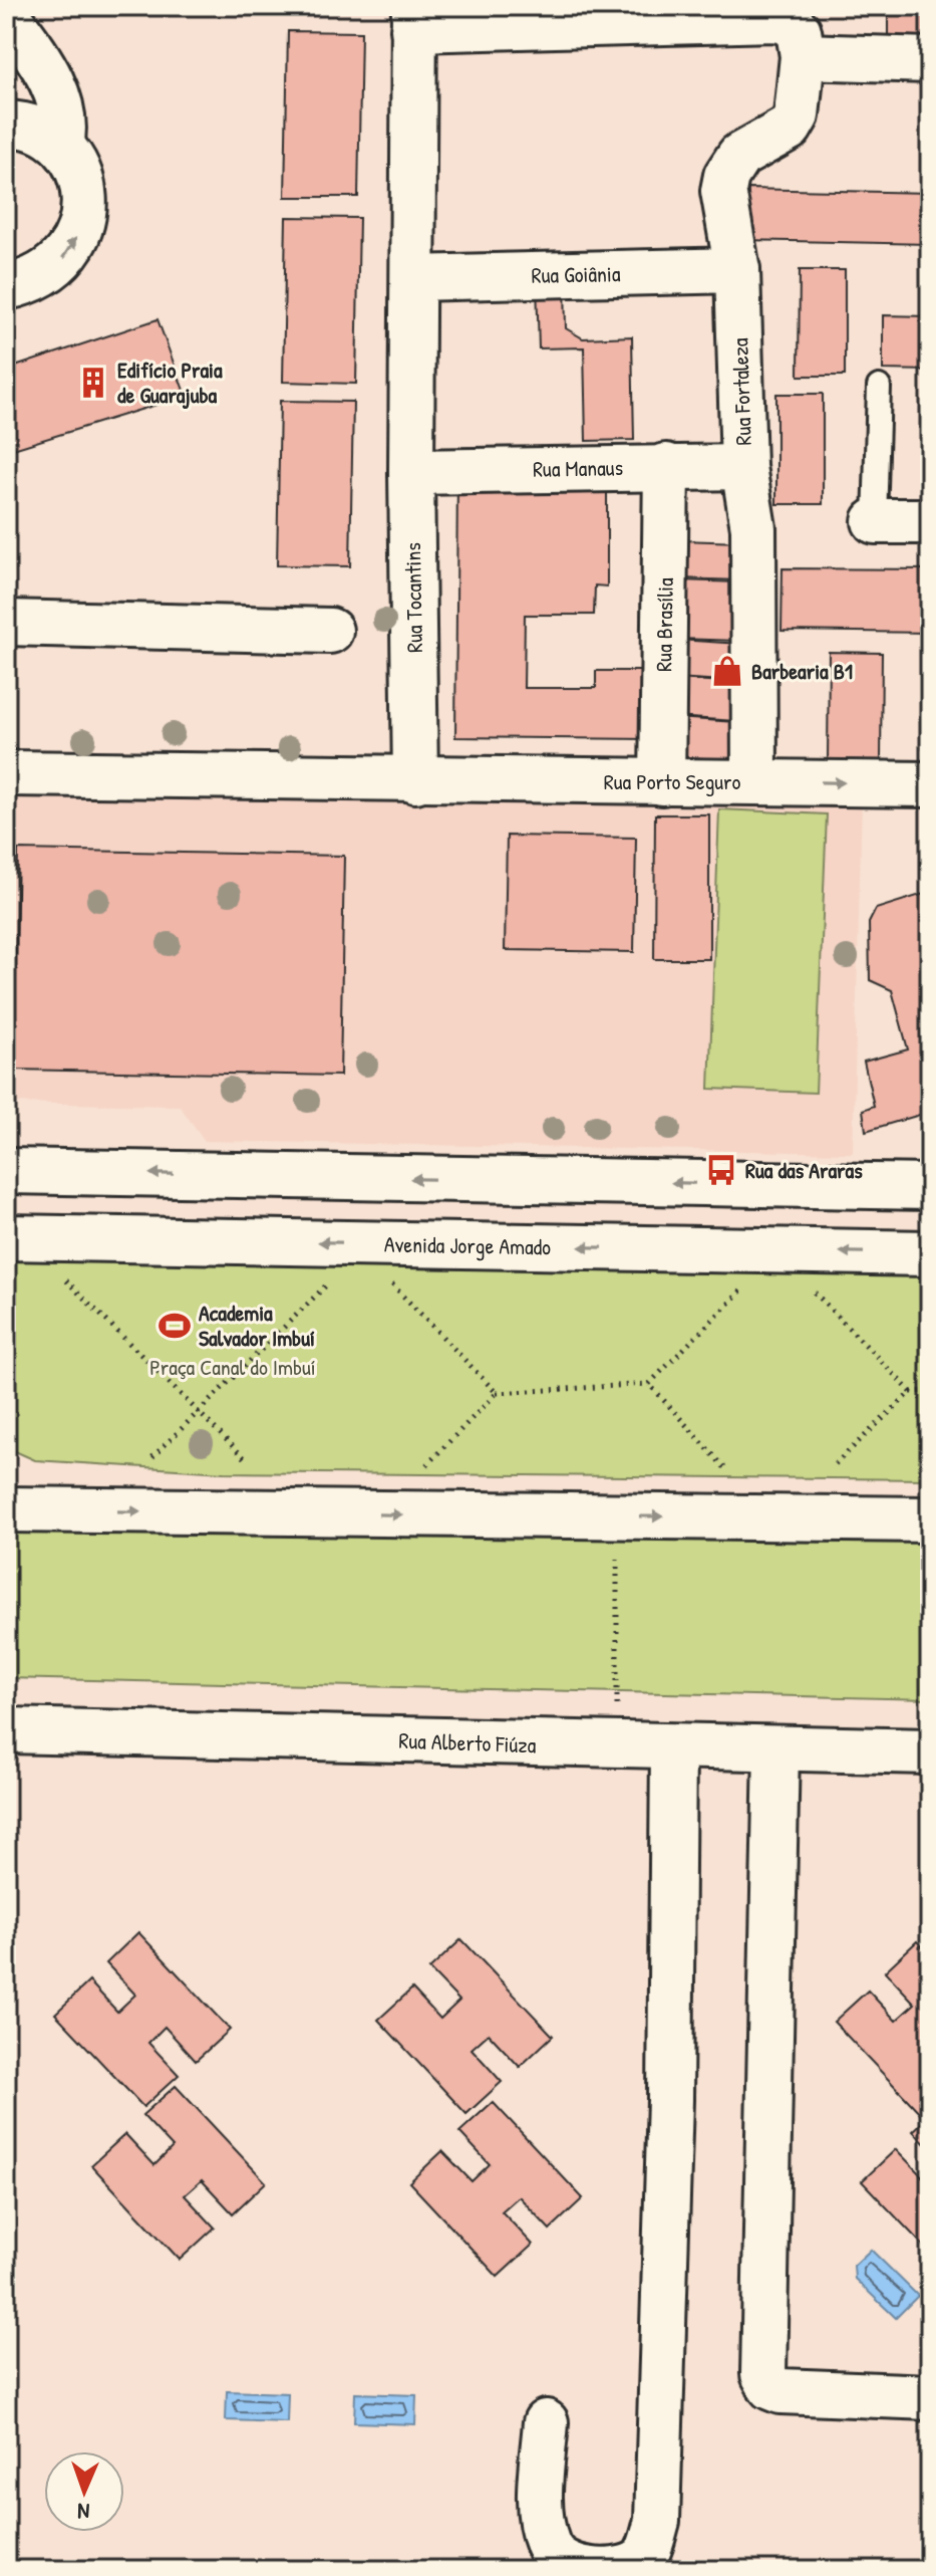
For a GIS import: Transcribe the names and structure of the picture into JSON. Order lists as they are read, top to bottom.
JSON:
{
  "streets": {
    "street": [
      "Rua Goiânia",
      "Rua Fortaleza",
      "Rua Manaus",
      "Rua Tocantins",
      "Rua Brasília",
      "Rua Porto Seguro",
      "Avenida Jorge Amado",
      "Rua Alberto Fiúza"
    ]
  },
  "crossings": [
    ["Rua Goiânia", "Rua Fortaleza"],
    ["Rua Goiânia", "Rua Tocantins"],
    ["Rua Fortaleza", "Rua Manaus"],
    ["Rua Fortaleza", "Rua Porto Seguro"],
    ["Rua Manaus", "Rua Tocantins"],
    ["Rua Manaus", "Rua Brasília"],
    ["Rua Tocantins", "Rua Porto Seguro"],
    ["Rua Brasília", "Rua Porto Seguro"]
  ],
  "parks": ["Praça Canal do Imbuí"],
  "places": {
    "building": ["Edifício Praia de Guarajuba"],
    "shop": ["Barbearia B1"],
    "bus stop": ["Rua das Araras"],
    "sports": ["Academia Salvador Imbuí"]
  },
  "north": "bottom"
}
